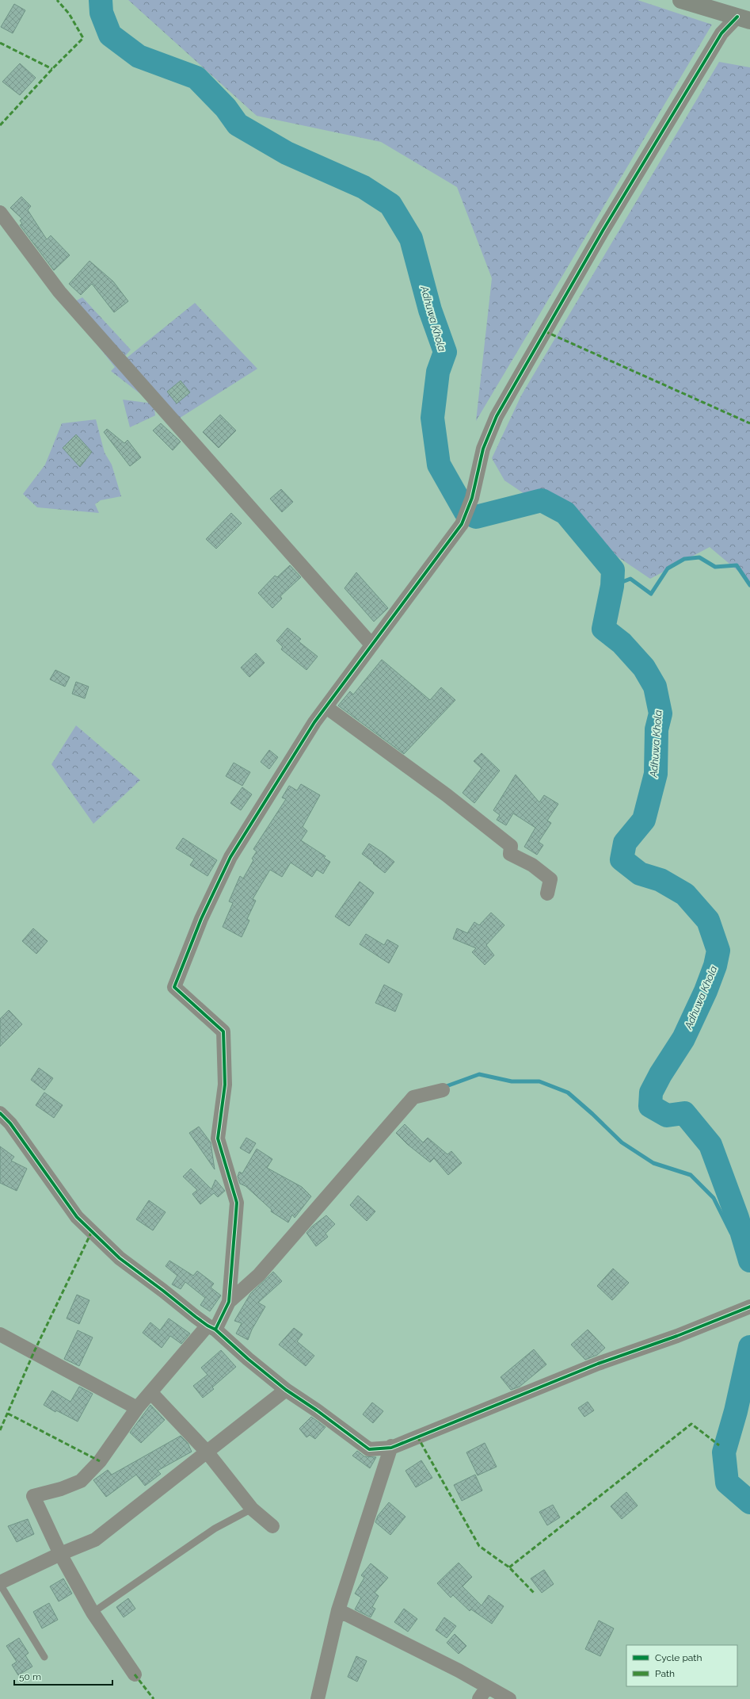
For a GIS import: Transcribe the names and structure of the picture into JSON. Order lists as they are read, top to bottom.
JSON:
{
  "water": ["Adhuwa Khola"],
  "legend": ["Cycle path", "Path"],
  "scale_bar": "50 m"
}
